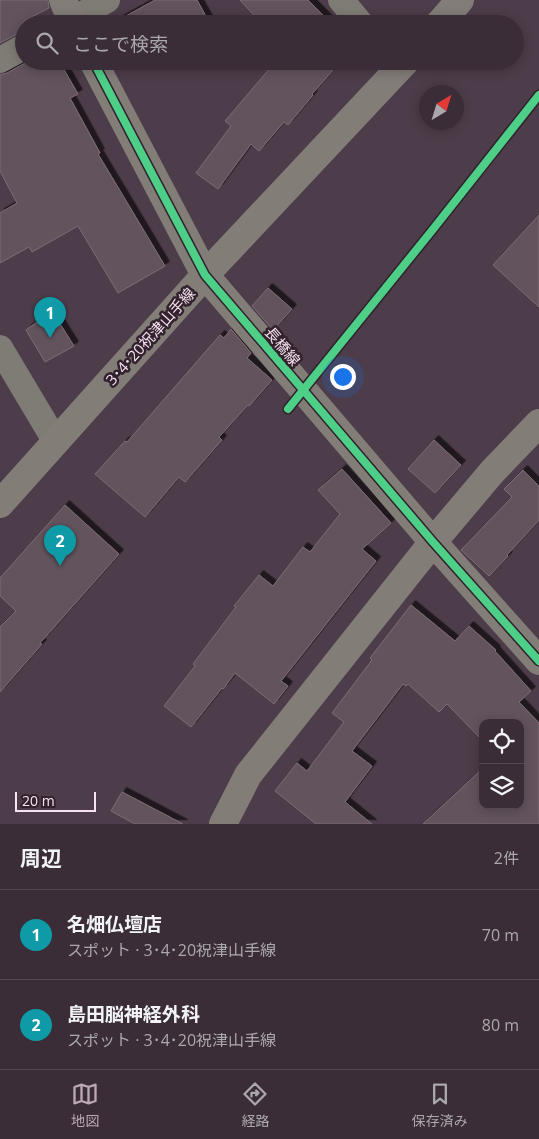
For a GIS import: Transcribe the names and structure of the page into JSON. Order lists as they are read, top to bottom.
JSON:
{
  "streets": {
    "street": ["3･4･20祝津山手線", "長橋線"]
  },
  "crossings": [
    ["3･4･20祝津山手線", "長橋線"]
  ],
  "scale_bar": "20 m",
  "north": "top right",
  "page": {
    "search": "ここで検索",
    "pins": ["1", "2"],
    "scale": "20 m",
    "heading": ["周辺", "2件"],
    "list": [
      {
        "mark": "1",
        "name": "名畑仏壇店",
        "note": "スポット · 3･4･20祝津山手線",
        "value": "70 m"
      },
      {
        "mark": "2",
        "name": "島田脳神経外科",
        "note": "スポット · 3･4･20祝津山手線",
        "value": "80 m"
      }
    ],
    "nav": ["地図", "経路", "保存済み"]
  }
}
